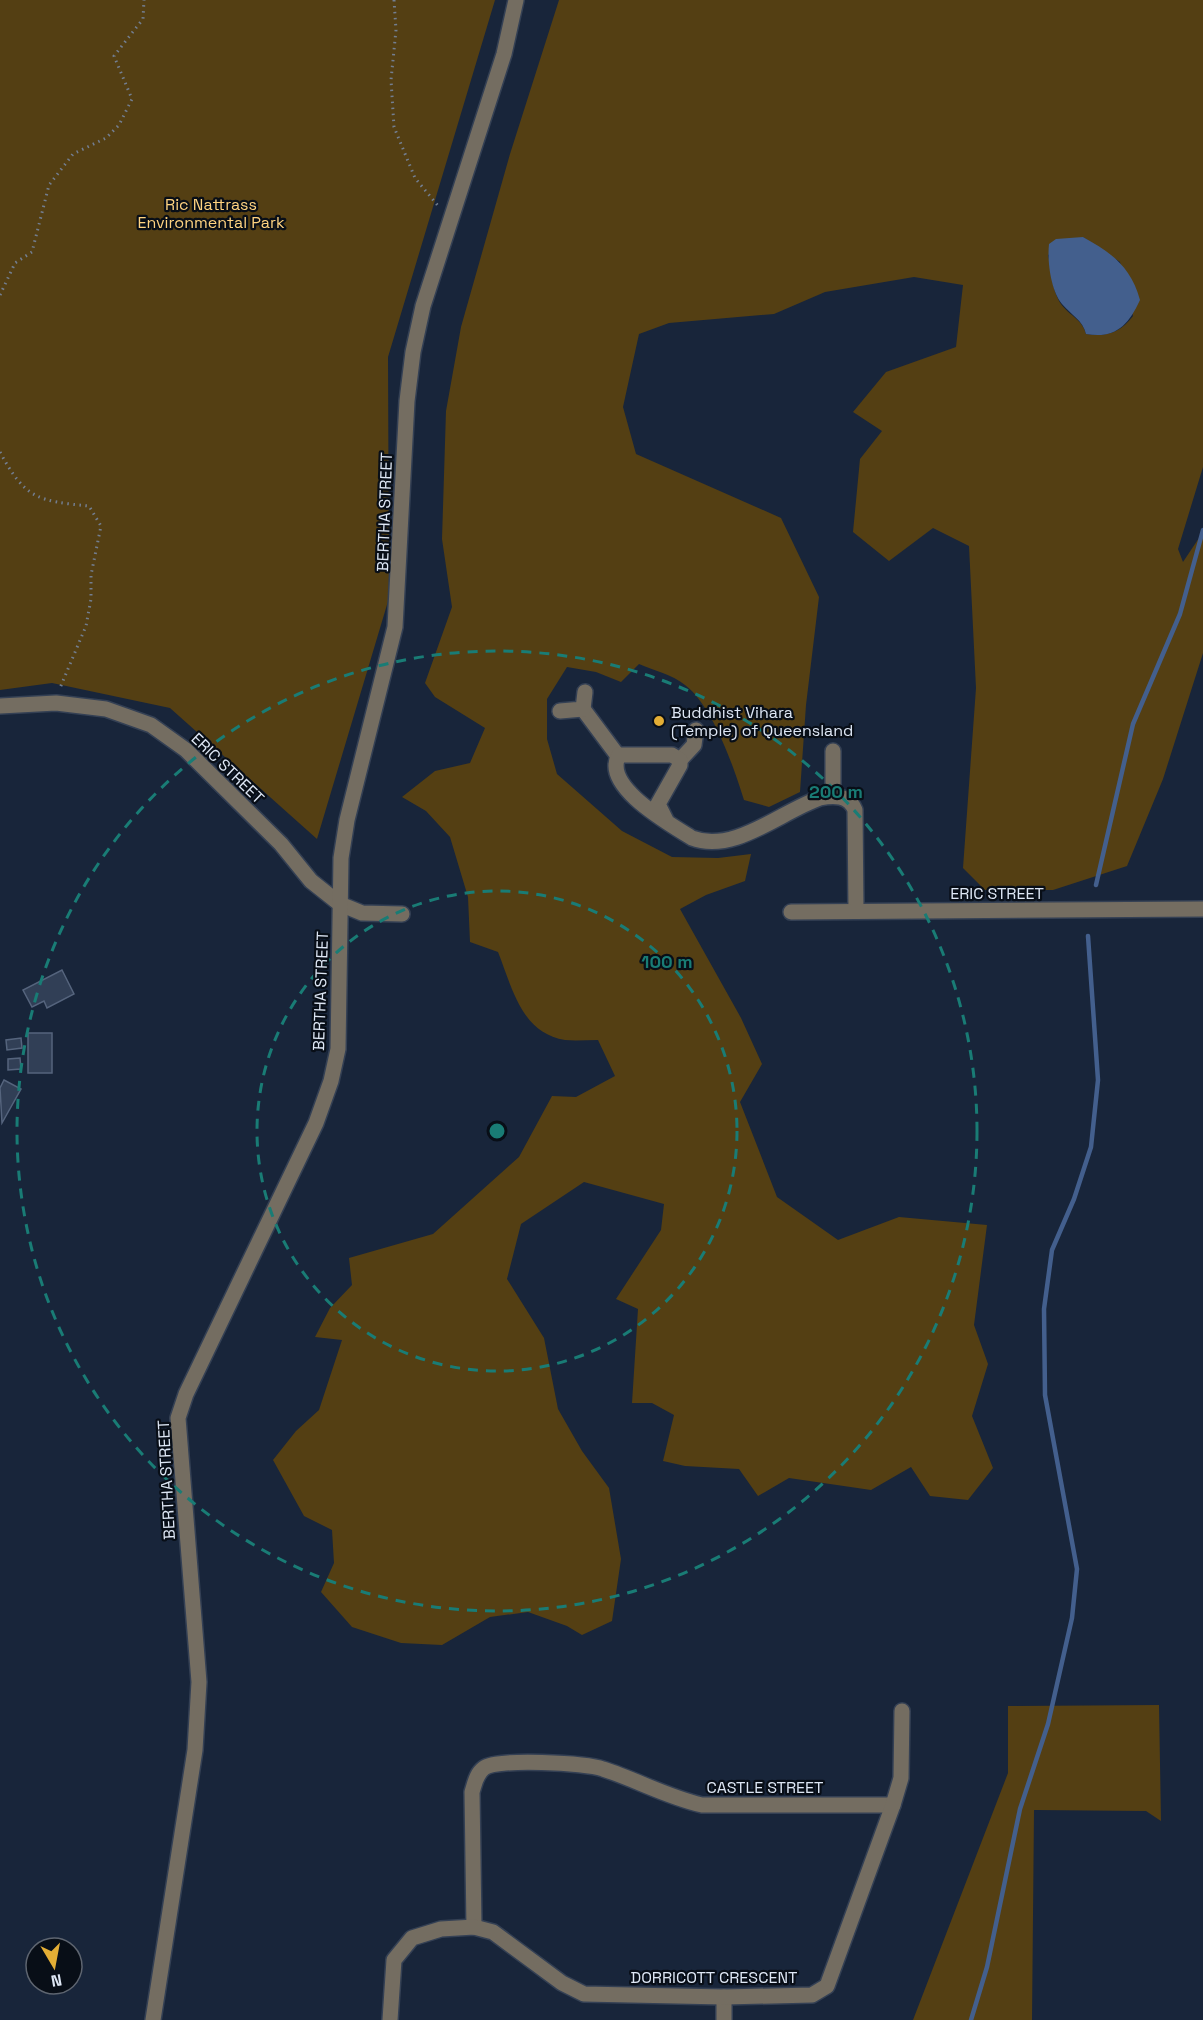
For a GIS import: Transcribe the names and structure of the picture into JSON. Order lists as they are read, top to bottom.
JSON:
{
  "streets": {
    "street": [
      "BERTHA STREET",
      "ERIC STREET",
      "CASTLE STREET",
      "DORRICOTT CRESCENT"
    ]
  },
  "crossings": [
    ["BERTHA STREET", "ERIC STREET"],
    ["CASTLE STREET", "DORRICOTT CRESCENT"]
  ],
  "parks": ["Ric Nattrass Environmental Park"],
  "places": ["Buddhist Vihara (Temple) of Queensland"],
  "north": "bottom",
  "rings": ["200 m", "100 m"]
}
